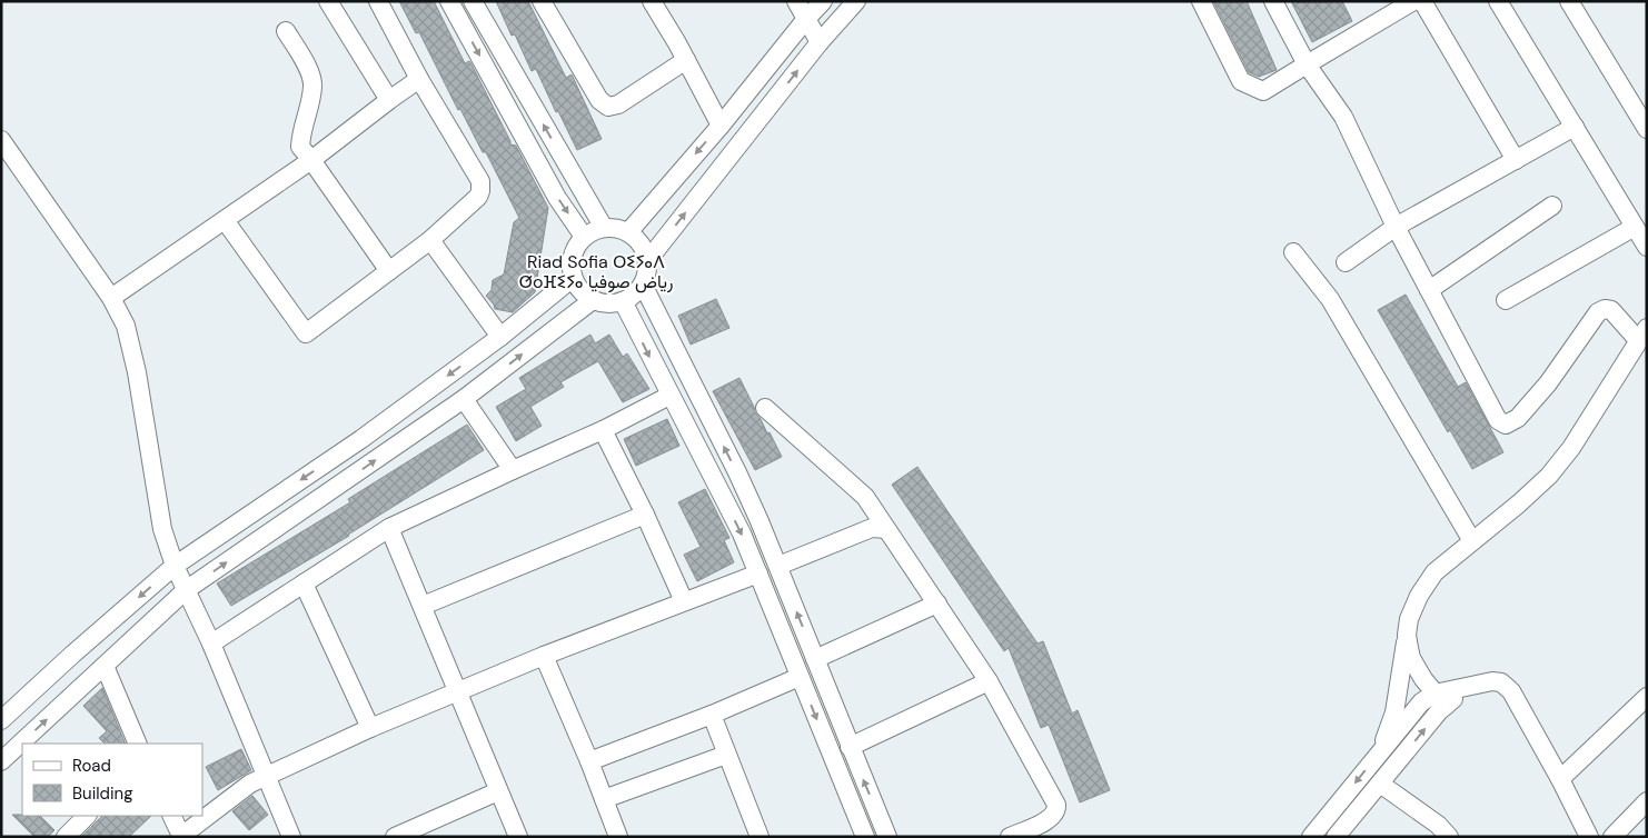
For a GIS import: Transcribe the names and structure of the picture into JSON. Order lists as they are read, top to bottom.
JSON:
{
  "districts": ["Riad Sofia ⵔⵉⵢⴰⴷ ⵚoⴼⵉⵢⴰ رياض صوفيا"],
  "legend": ["Road", "Building"]
}
